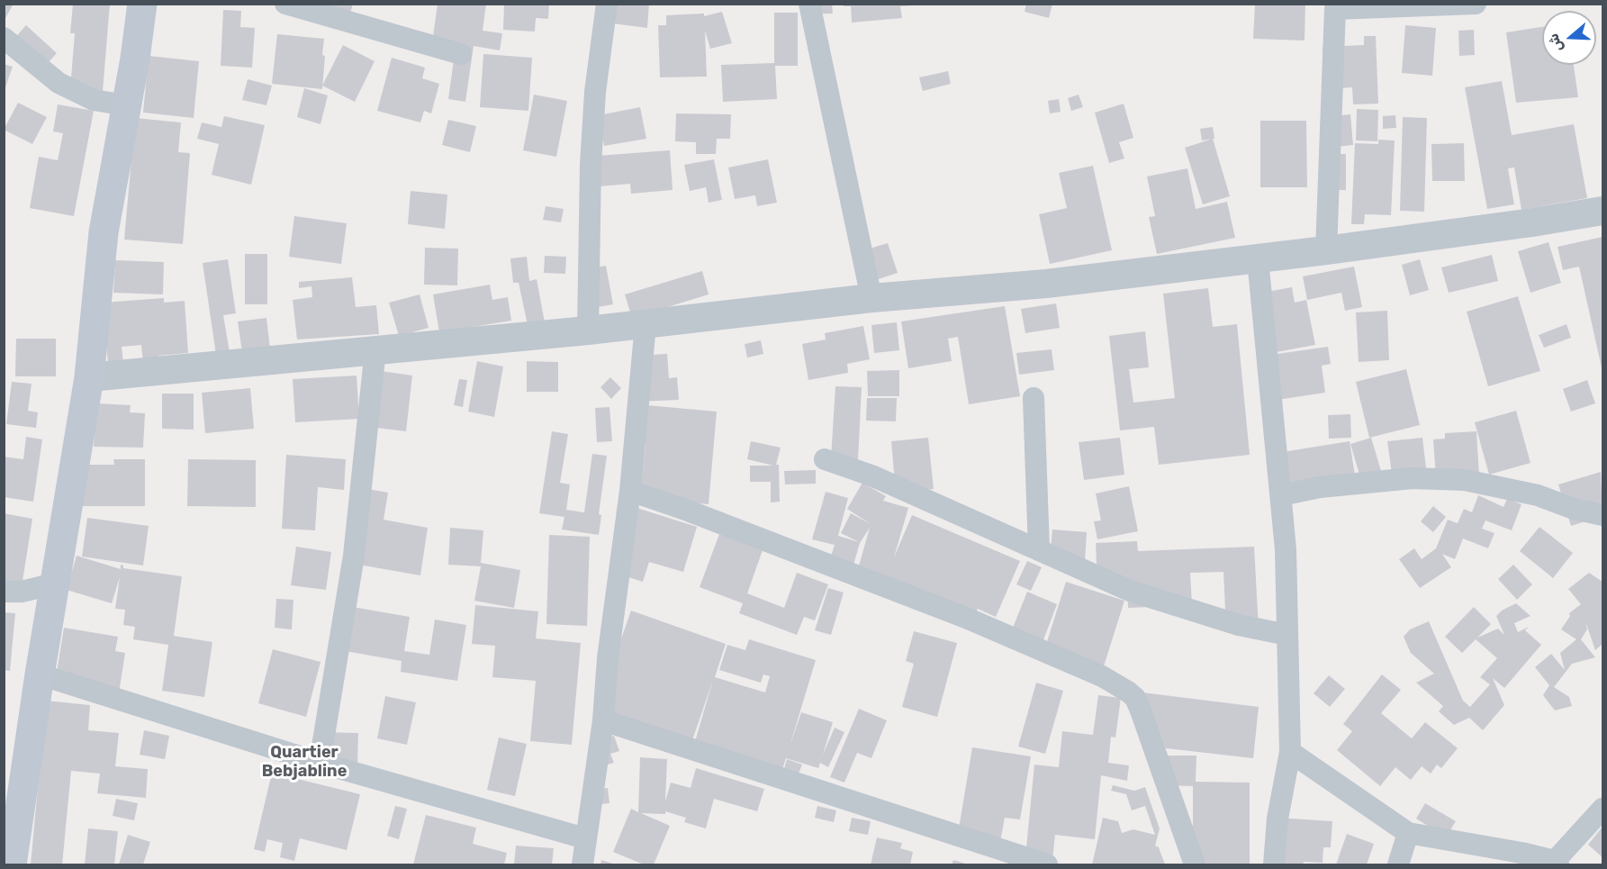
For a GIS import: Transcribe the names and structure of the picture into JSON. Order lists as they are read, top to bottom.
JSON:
{
  "districts": ["Quartier Bebjabline"],
  "north": "left"
}
